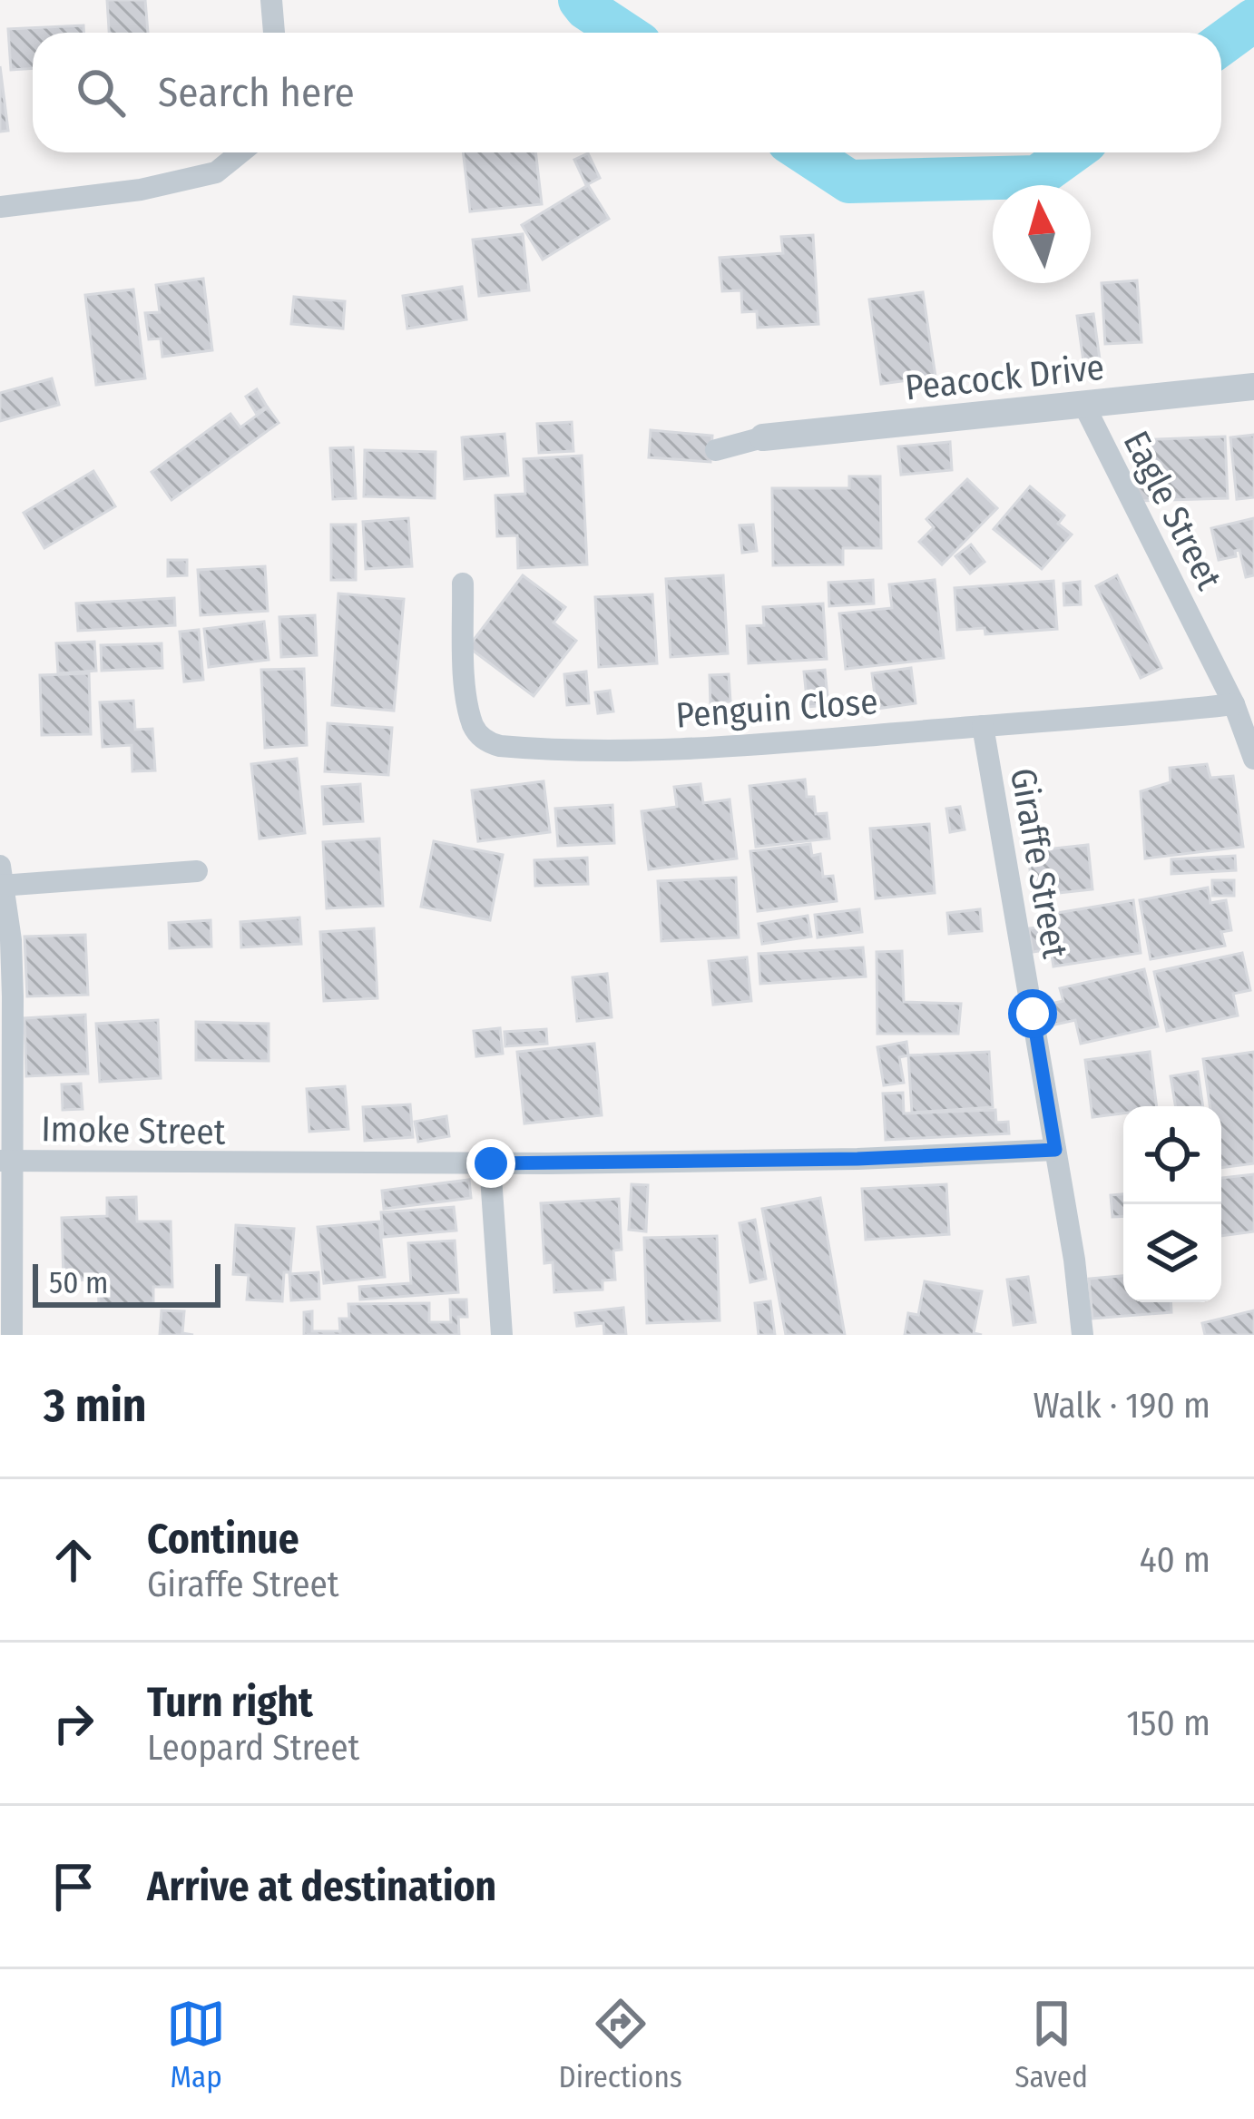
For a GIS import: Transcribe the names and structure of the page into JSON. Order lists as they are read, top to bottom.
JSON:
{
  "streets": {
    "street": [
      "Peacock Drive",
      "Eagle Street",
      "Penguin Close",
      "Giraffe Street",
      "Imoke Street"
    ]
  },
  "crossings": [
    ["Peacock Drive", "Eagle Street"],
    ["Eagle Street", "Penguin Close"],
    ["Penguin Close", "Giraffe Street"],
    ["Giraffe Street", "Imoke Street"]
  ],
  "scale_bar": "50 m",
  "north": "top",
  "page": {
    "search": "Search here",
    "scale": "50 m",
    "heading": ["3 min", "Walk · 190 m"],
    "list": [
      ["Continue", "Giraffe Street", "40 m"],
      ["Turn right", "Leopard Street", "150 m"],
      "Arrive at destination"
    ],
    "nav": ["Map", "Directions", "Saved"]
  }
}
